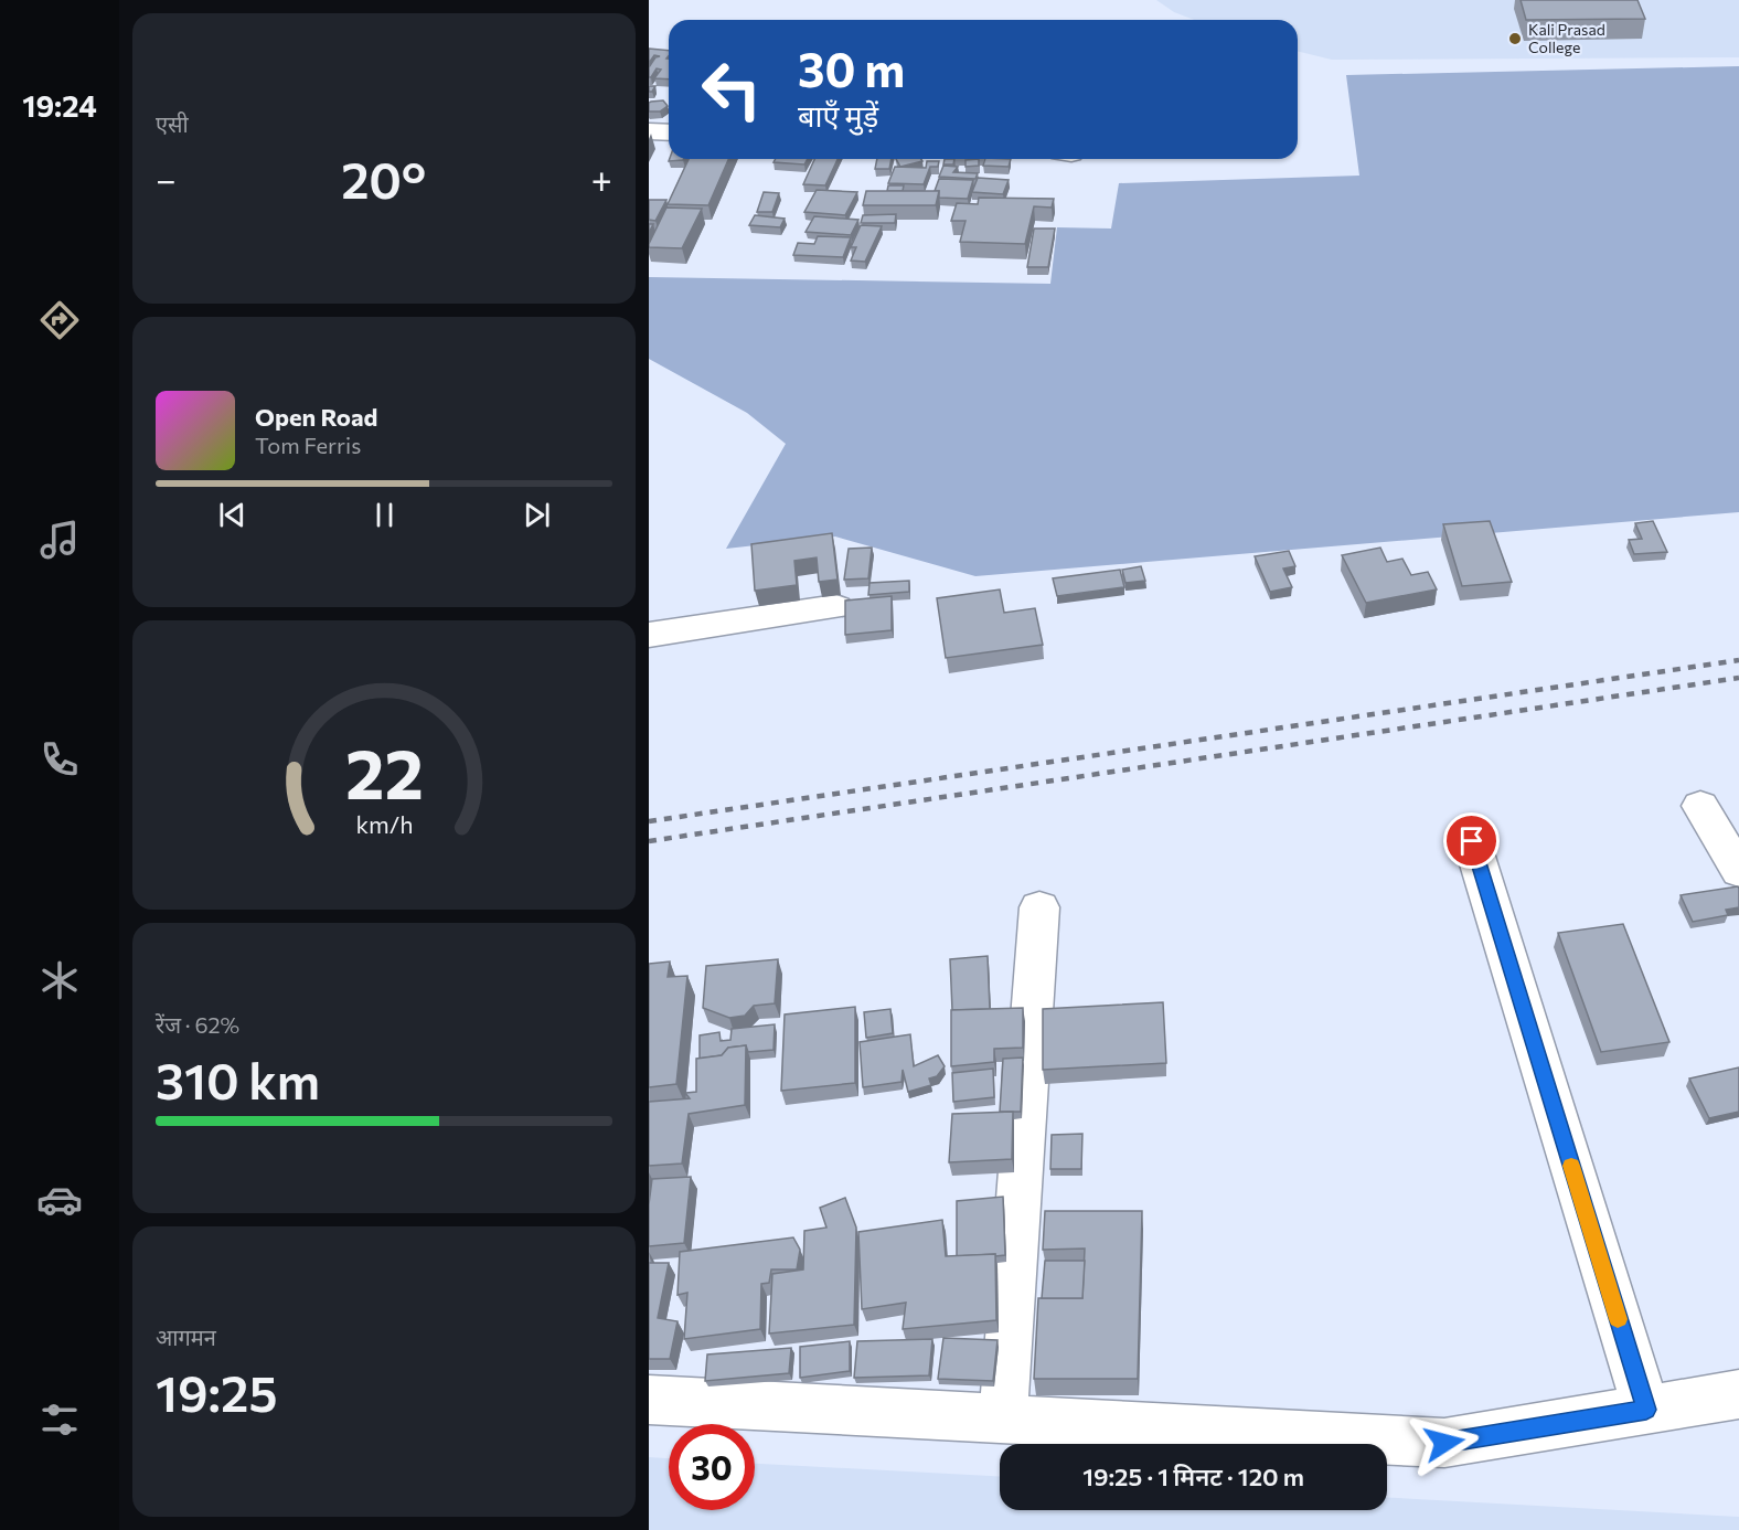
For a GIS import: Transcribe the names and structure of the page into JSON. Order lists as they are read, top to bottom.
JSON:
{
  "places": ["Kali Prasad College"],
  "page": {
    "tabs": "19:24",
    "tile": [
      "एसी",
      ["रेंज · 62%", "310 km"],
      ["आगमन", "19:25"]
    ],
    "turn": ["30 m", "बाएँ मुड़ें"],
    "heat": ["−", "20°", "+"],
    "song": ["Open Road", "Tom Ferris"],
    "limit": "30",
    "trip": "19:25 · 1 मिनट · 120 m",
    "gauge": ["22", "km/h"]
  }
}
